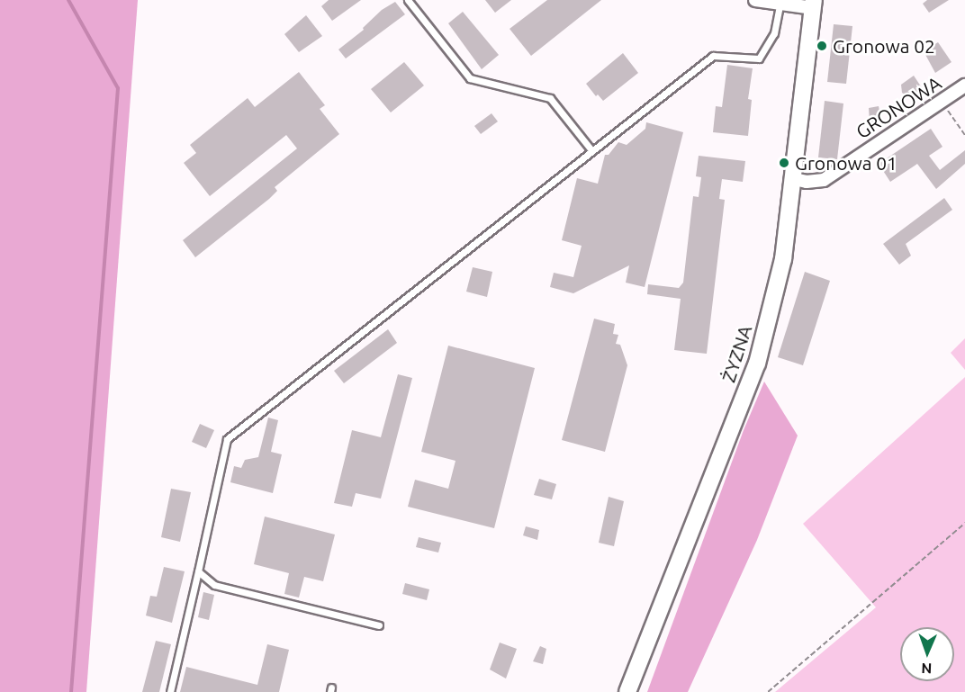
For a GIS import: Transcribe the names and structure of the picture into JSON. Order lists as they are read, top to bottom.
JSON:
{
  "streets": {
    "street": ["GRONOWA", "ŻYZNA"]
  },
  "crossings": [
    ["GRONOWA", "ŻYZNA"]
  ],
  "places": ["Gronowa 02", "Gronowa 01"],
  "north": "bottom"
}
